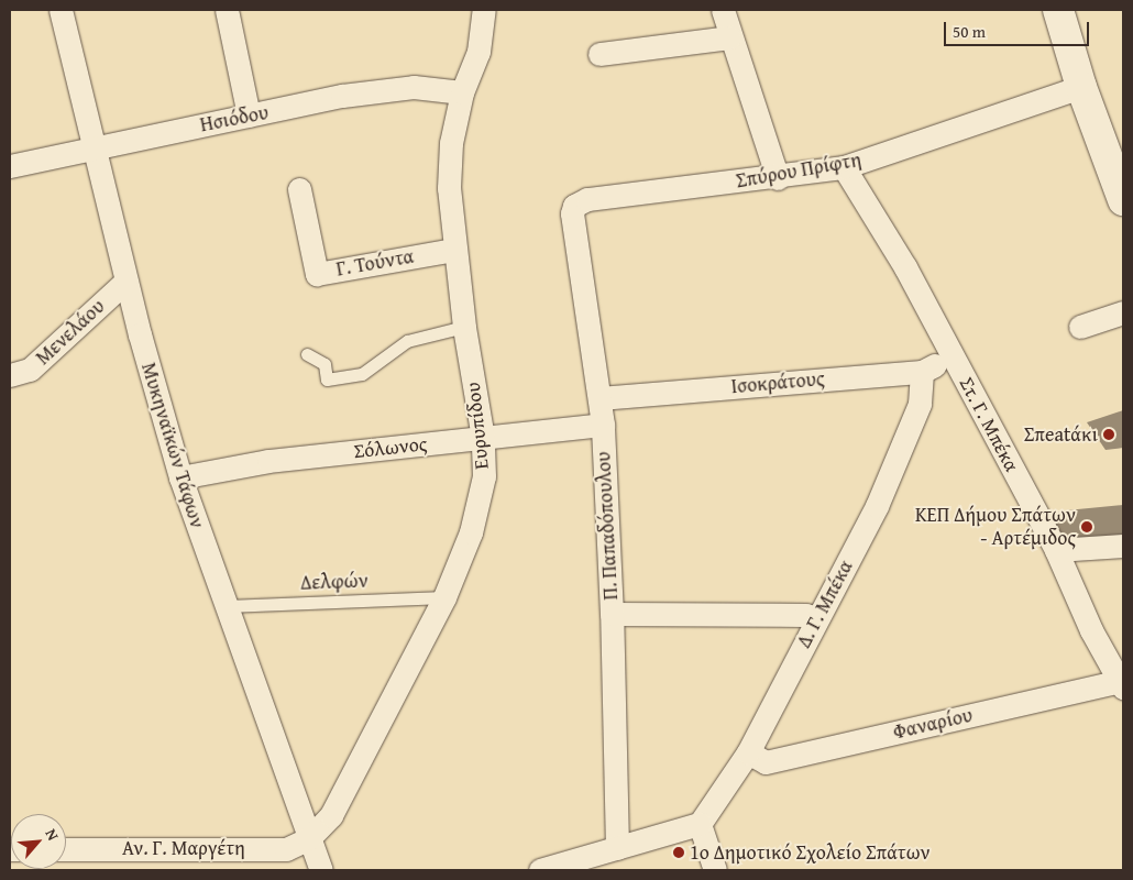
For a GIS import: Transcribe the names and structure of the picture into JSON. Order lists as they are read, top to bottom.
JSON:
{
  "streets": {
    "street": [
      "Ησιόδου",
      "Σπύρου Πρίφτη",
      "Γ. Τούντα",
      "Μενελάου",
      "Ισοκράτους",
      "Στ. Γ. Μπέκα",
      "Ευρυπίδου",
      "Μυκηναϊκών Τάφων",
      "Σόλωνος",
      "Π. Παπαδόπουλου",
      "Δ. Γ. Μπέκα",
      "Φαναρίου",
      "Αν. Γ. Μαργέτη"
    ],
    "lane": ["Δελφών"]
  },
  "crossings": [
    ["Ησιόδου", "Ευρυπίδου"],
    ["Ησιόδου", "Μυκηναϊκών Τάφων"],
    ["Σπύρου Πρίφτη", "Στ. Γ. Μπέκα"],
    ["Σπύρου Πρίφτη", "Π. Παπαδόπουλου"],
    ["Γ. Τούντα", "Ευρυπίδου"],
    ["Μενελάου", "Μυκηναϊκών Τάφων"],
    ["Ισοκράτους", "Στ. Γ. Μπέκα"],
    ["Ισοκράτους", "Π. Παπαδόπουλου"],
    ["Ισοκράτους", "Δ. Γ. Μπέκα"],
    ["Στ. Γ. Μπέκα", "Φαναρίου"],
    ["Ευρυπίδου", "Μυκηναϊκών Τάφων"],
    ["Ευρυπίδου", "Σόλωνος"],
    ["Ευρυπίδου", "Δελφών"],
    ["Ευρυπίδου", "Αν. Γ. Μαργέτη"],
    ["Μυκηναϊκών Τάφων", "Σόλωνος"],
    ["Μυκηναϊκών Τάφων", "Δελφών"],
    ["Μυκηναϊκών Τάφων", "Αν. Γ. Μαργέτη"],
    ["Σόλωνος", "Π. Παπαδόπουλου"],
    ["Δ. Γ. Μπέκα", "Φαναρίου"]
  ],
  "places": ["Σπeatάκι", "ΚΕΠ Δήμου Σπάτων - Αρτέμιδος", "1ο Δημοτικό Σχολείο Σπάτων"],
  "scale_bar": "50 m",
  "north": "top right"
}
